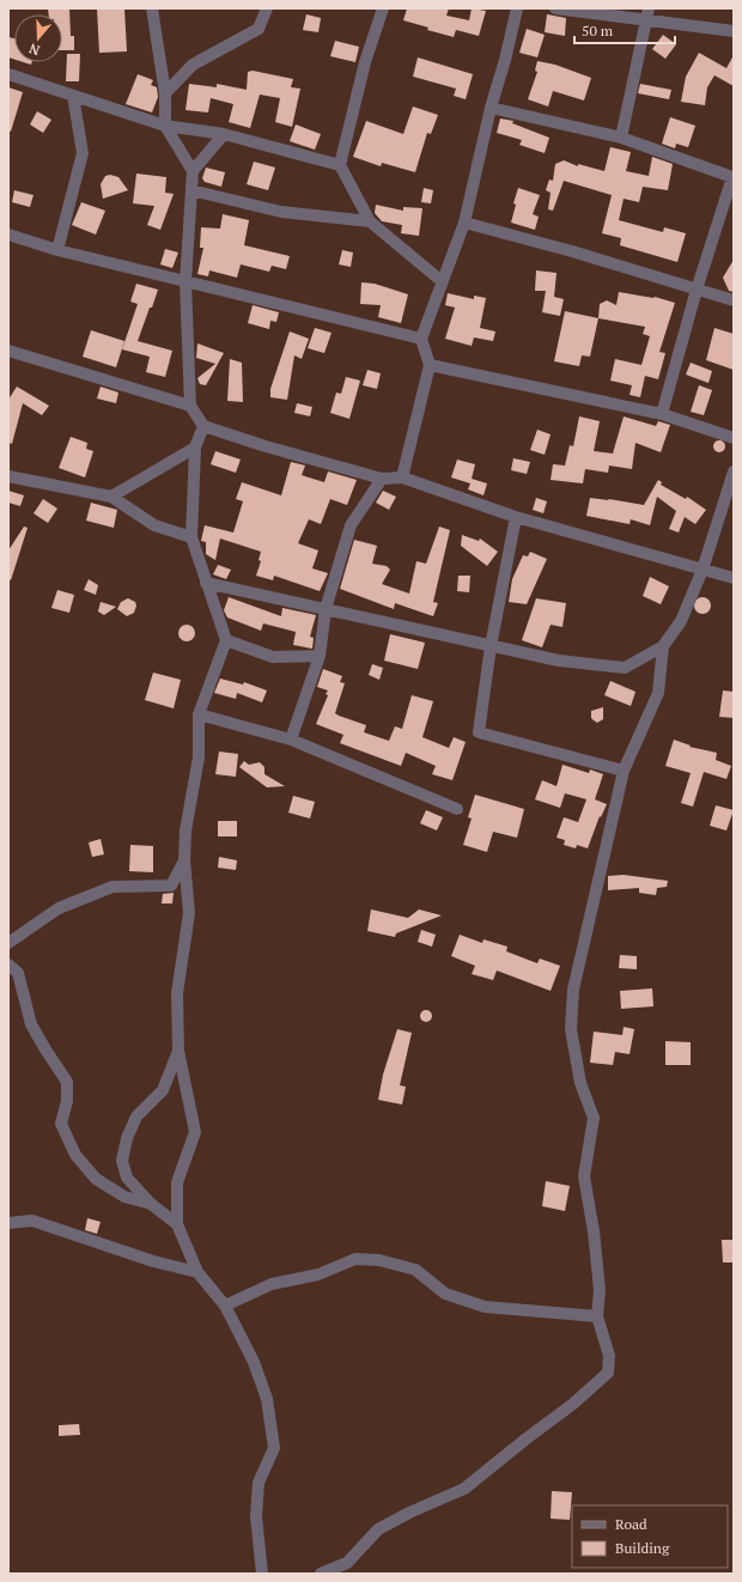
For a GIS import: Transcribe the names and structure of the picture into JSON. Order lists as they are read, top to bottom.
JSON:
{
  "legend": ["Road", "Building"],
  "scale_bar": "50 m",
  "north": "bottom"
}
